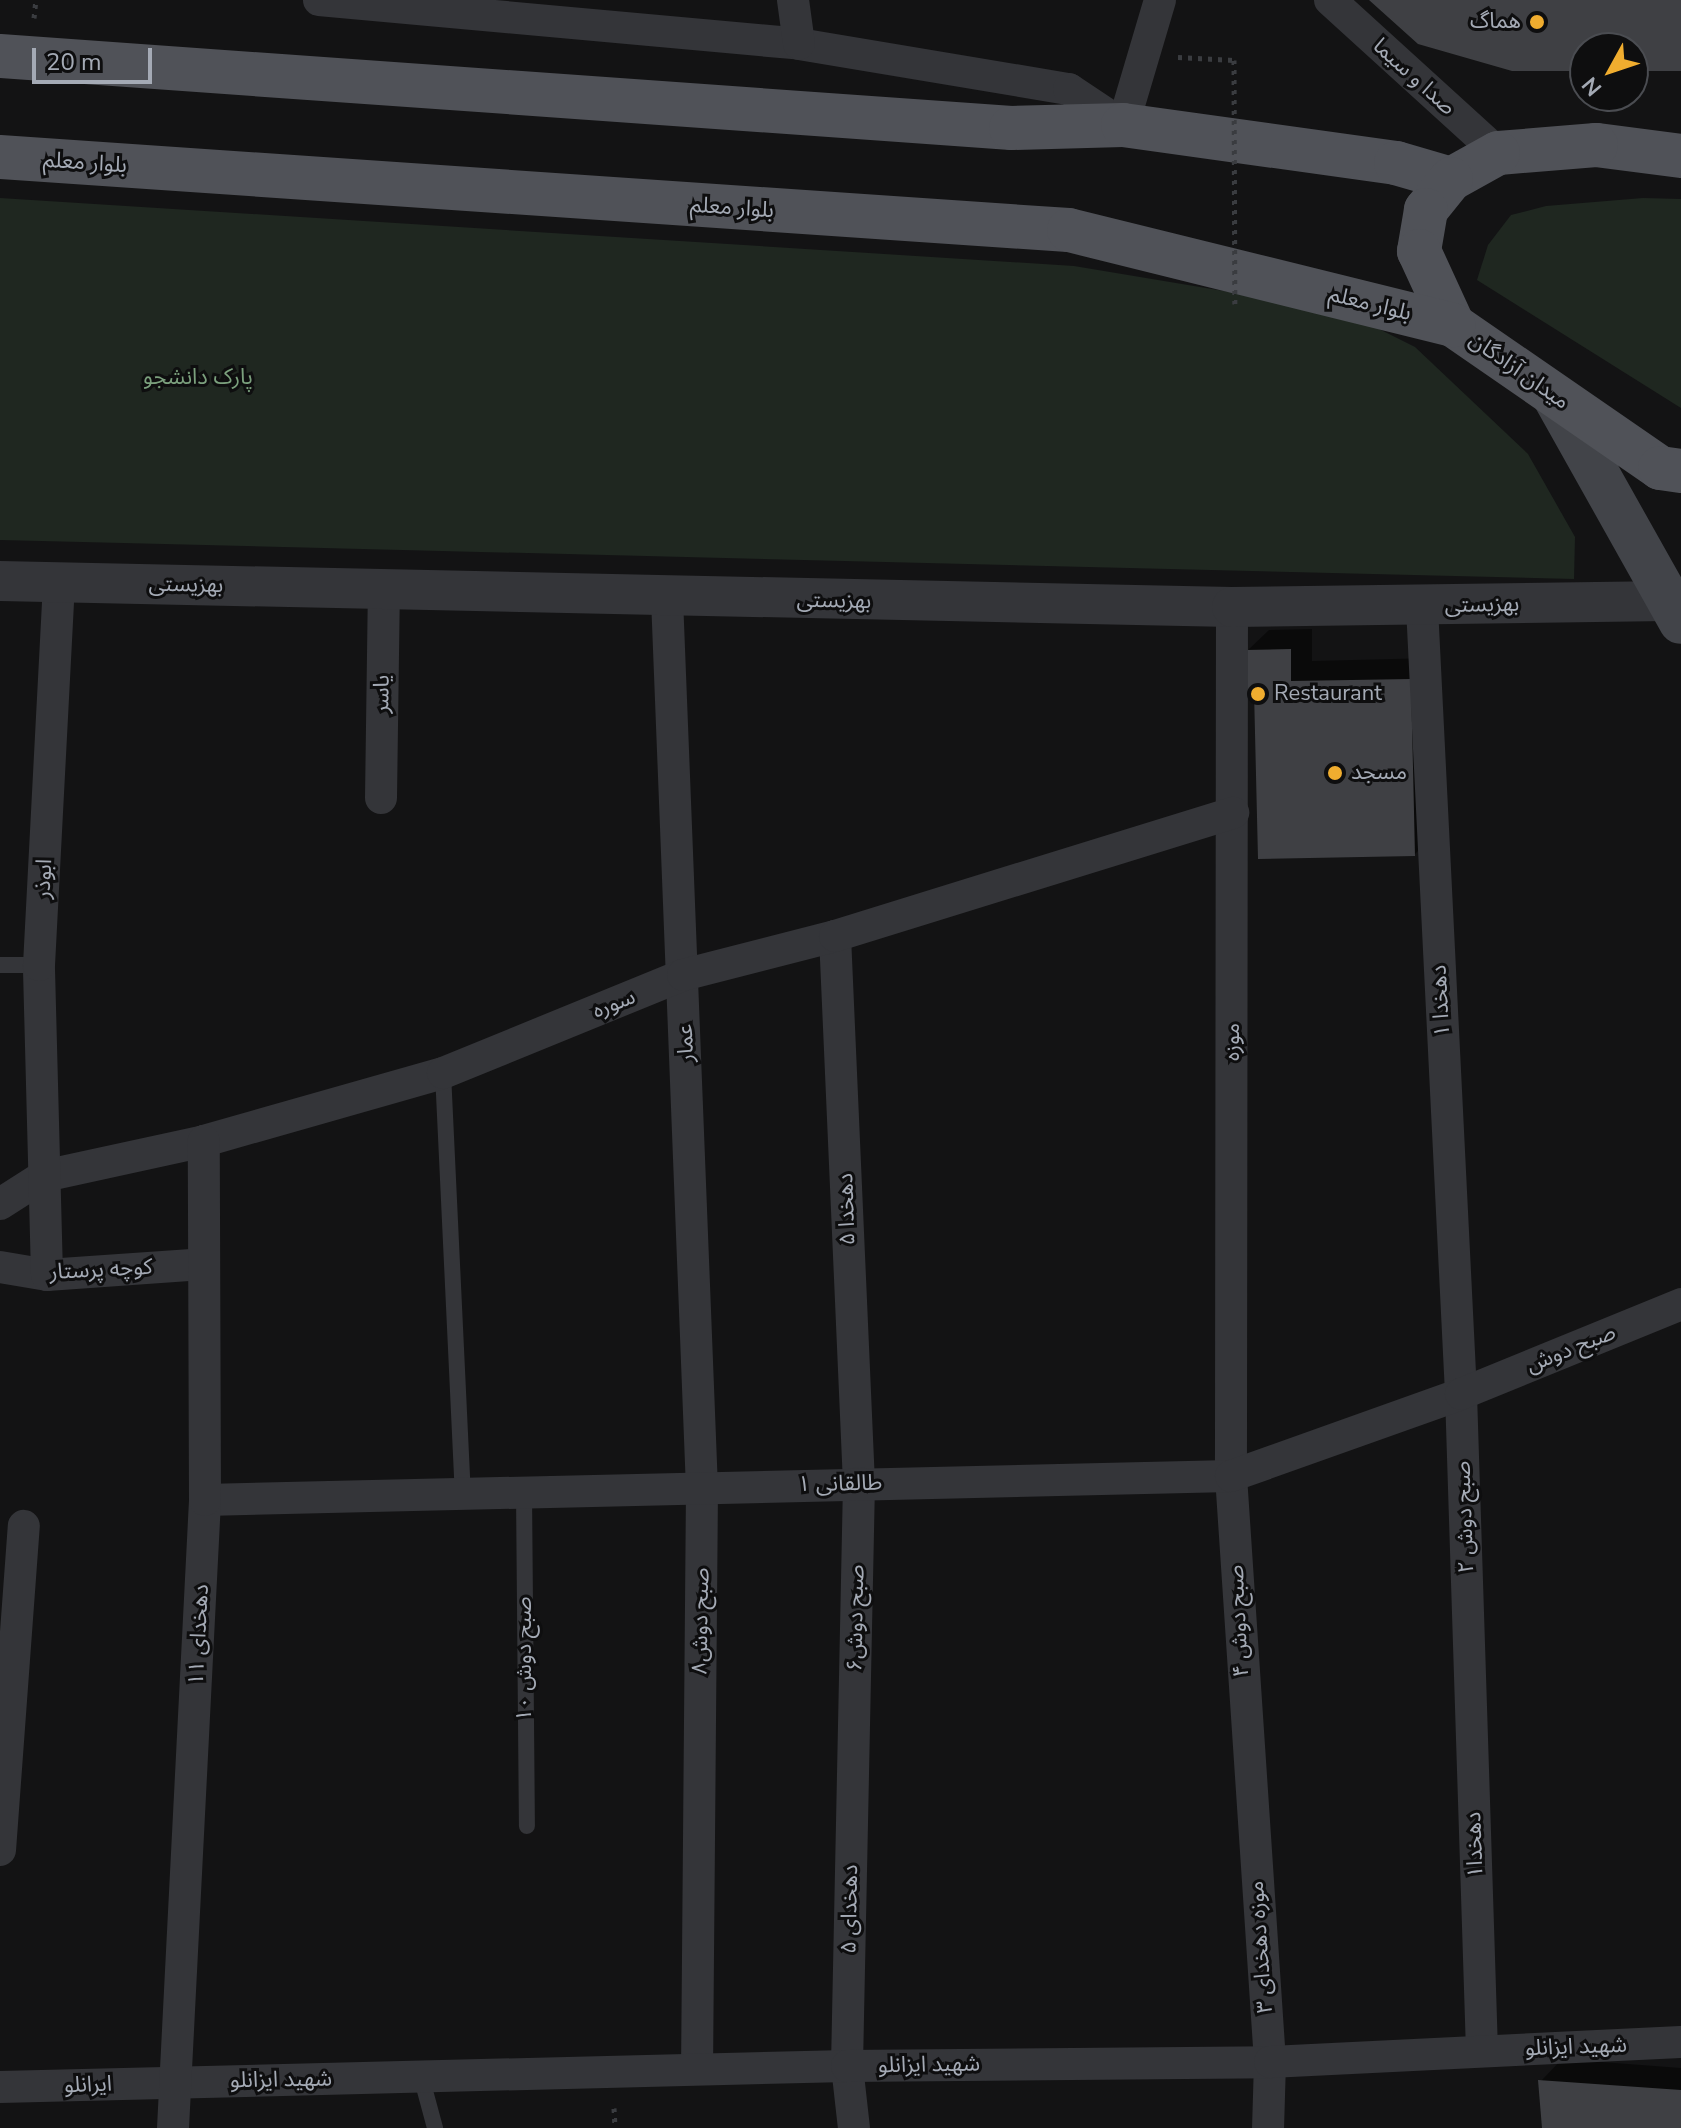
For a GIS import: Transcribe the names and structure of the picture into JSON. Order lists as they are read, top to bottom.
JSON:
{
  "streets": {
    "main road": ["بلوار معلم", "میدان آزادگان"],
    "street": [
      "صدا و سیما",
      "بهزیستی",
      "یاسر",
      "ابوذر",
      "دهخدا ۱",
      "سوره",
      "موزه",
      "عمار",
      "دهخدا ۵",
      "کوچه پرستار",
      "صبح دوش",
      "طالقانی ۱",
      "صبح دوش ۲",
      "صبح دوش۶",
      "صبح دوش۸",
      "صبح دوش ۴",
      "دهخدای ۱۱",
      "دهخدا۱",
      "دهخدای ۵",
      "موزه دهخدای ۳",
      "شهید ایزانلو",
      "ایرانلو"
    ],
    "lane": ["صبح دوش ۱۰"]
  },
  "crossings": [
    ["صدا و سیما", "میدان آزادگان"],
    ["بلوار معلم", "میدان آزادگان"],
    ["بهزیستی", "یاسر"],
    ["بهزیستی", "ابوذر"],
    ["بهزیستی", "دهخدا ۱"],
    ["بهزیستی", "موزه"],
    ["بهزیستی", "عمار"],
    ["ابوذر", "سوره"],
    ["ابوذر", "کوچه پرستار"],
    ["دهخدا ۱", "صبح دوش"],
    ["دهخدا ۱", "طالقانی ۱"],
    ["دهخدا ۱", "صبح دوش ۲"],
    ["سوره", "موزه"],
    ["سوره", "عمار"],
    ["سوره", "دهخدا ۵"],
    ["سوره", "دهخدای ۱۱"],
    ["موزه", "طالقانی ۱"],
    ["موزه", "صبح دوش ۴"],
    ["عمار", "طالقانی ۱"],
    ["عمار", "صبح دوش۸"],
    ["دهخدا ۵", "طالقانی ۱"],
    ["دهخدا ۵", "صبح دوش۶"],
    ["کوچه پرستار", "دهخدای ۱۱"],
    ["صبح دوش", "طالقانی ۱"],
    ["صبح دوش", "صبح دوش ۲"],
    ["طالقانی ۱", "صبح دوش ۲"],
    ["طالقانی ۱", "صبح دوش۶"],
    ["طالقانی ۱", "صبح دوش۸"],
    ["طالقانی ۱", "صبح دوش ۴"],
    ["طالقانی ۱", "دهخدای ۱۱"],
    ["طالقانی ۱", "صبح دوش ۱۰"],
    ["صبح دوش ۲", "دهخدا۱"],
    ["صبح دوش۶", "دهخدای ۵"],
    ["صبح دوش۸", "شهید ایزانلو"],
    ["صبح دوش ۴", "موزه دهخدای ۳"],
    ["دهخدای ۱۱", "شهید ایزانلو"],
    ["دهخدای ۱۱", "ایرانلو"],
    ["دهخدا۱", "شهید ایزانلو"],
    ["دهخدای ۵", "شهید ایزانلو"],
    ["موزه دهخدای ۳", "شهید ایزانلو"],
    ["شهید ایزانلو", "ایرانلو"]
  ],
  "parks": ["پارک دانشجو"],
  "places": ["هماگ", "Restaurant", "مسجد"],
  "scale_bar": "20 m",
  "north": "bottom left"
}
